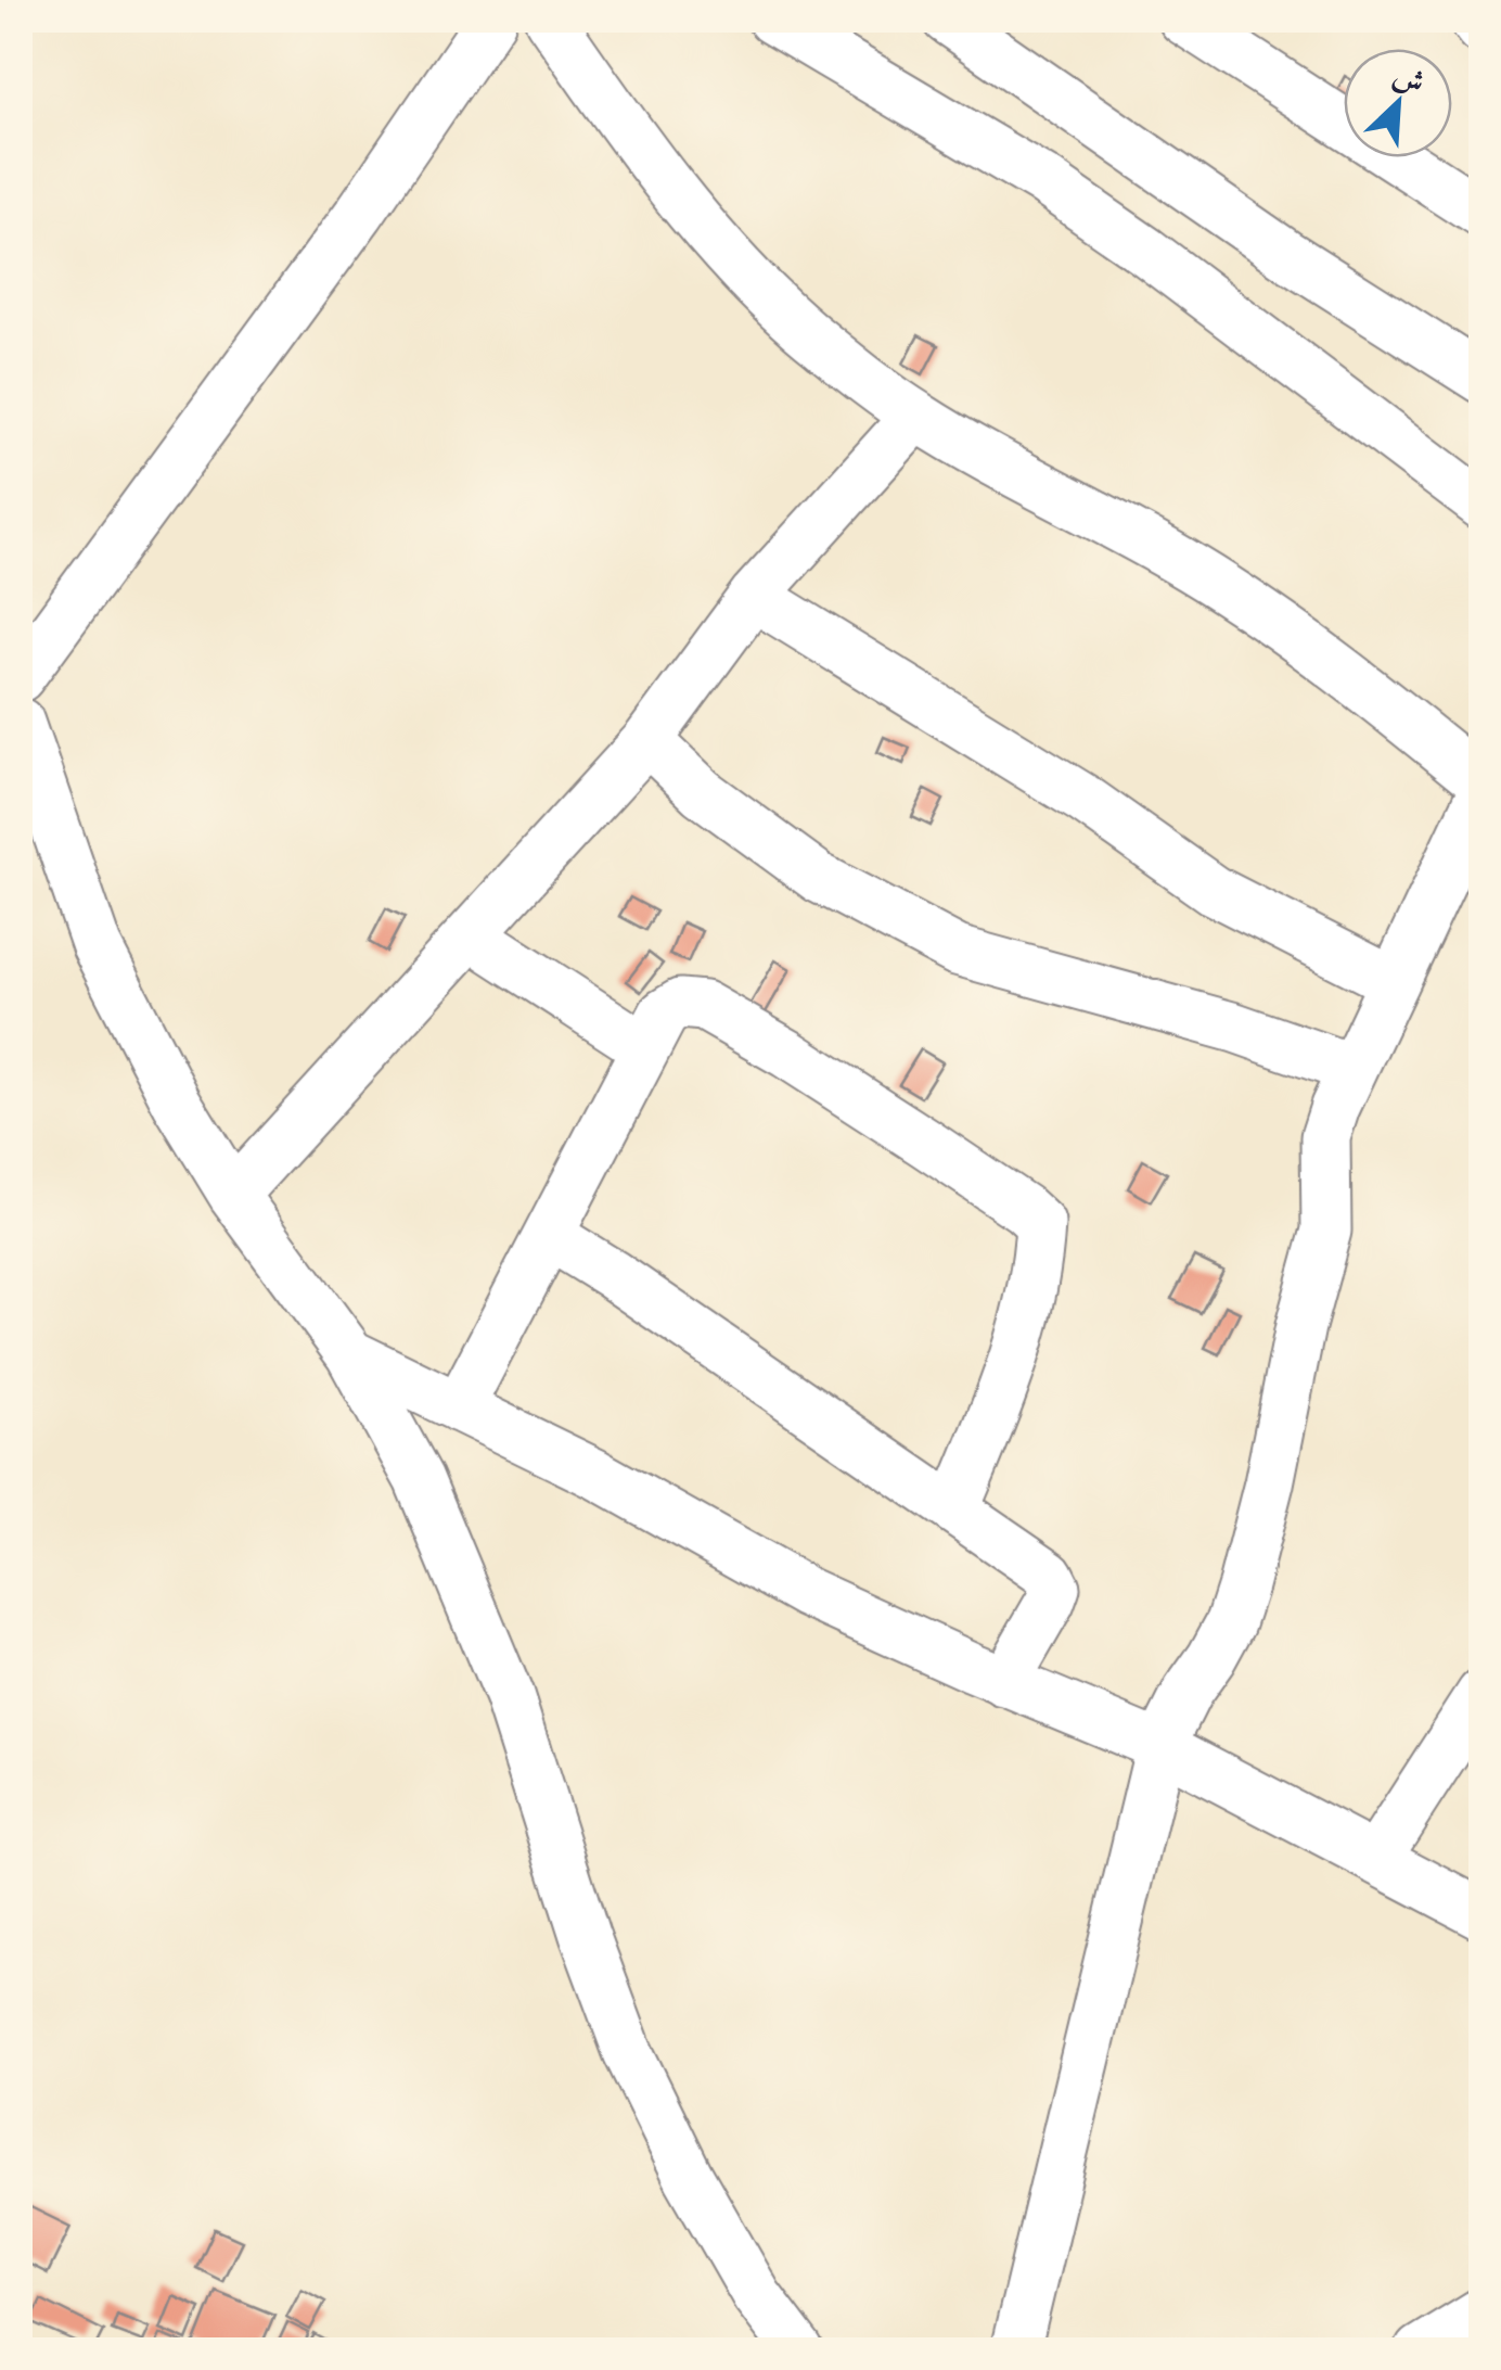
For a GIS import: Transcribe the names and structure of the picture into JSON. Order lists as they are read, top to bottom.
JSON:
{
  "north": "top right"
}
